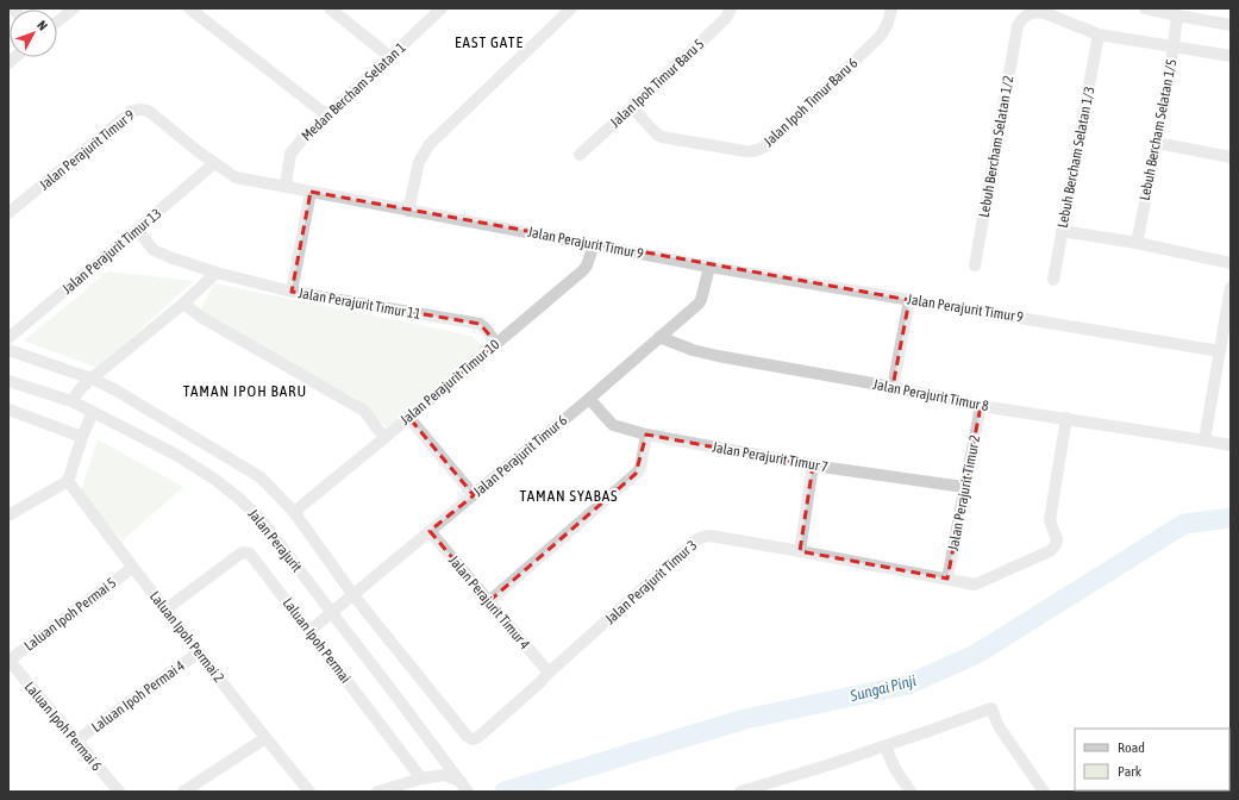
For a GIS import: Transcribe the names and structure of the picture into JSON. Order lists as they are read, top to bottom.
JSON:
{
  "streets": {
    "street": [
      "Jalan Ipoh Timur Baru 5",
      "Medan Bercham Selatan 1",
      "Jalan Ipoh Timur Baru 6",
      "Lebuh Bercham Selatan 1/5",
      "Lebuh Bercham Selatan 1/2",
      "Jalan Perajurit Timur 9",
      "Lebuh Bercham Selatan 1/3",
      "Jalan Perajurit Timur 13",
      "Jalan Perajurit Timur 11",
      "Jalan Perajurit Timur 10",
      "Jalan Perajurit Timur 8",
      "Jalan Perajurit Timur 6",
      "Jalan Perajurit Timur 7",
      "Jalan Perajurit Timur 2",
      "Jalan Perajurit",
      "Jalan Perajurit Timur 3",
      "Jalan Perajurit Timur 4",
      "Laluan Ipoh Permai 5",
      "Laluan Ipoh Permai 2",
      "Laluan Ipoh Permai",
      "Laluan Ipoh Permai 4",
      "Laluan Ipoh Permai 6"
    ]
  },
  "crossings": [
    ["Jalan Ipoh Timur Baru 5", "Jalan Ipoh Timur Baru 6"],
    ["Medan Bercham Selatan 1", "Jalan Perajurit Timur 9"],
    ["Lebuh Bercham Selatan 1/2", "Lebuh Bercham Selatan 1/3"],
    ["Jalan Perajurit Timur 9", "Jalan Perajurit Timur 13"],
    ["Jalan Perajurit Timur 9", "Jalan Perajurit Timur 10"],
    ["Jalan Perajurit Timur 9", "Jalan Perajurit Timur 6"],
    ["Jalan Perajurit Timur 13", "Jalan Perajurit Timur 11"],
    ["Jalan Perajurit Timur 11", "Jalan Perajurit Timur 10"],
    ["Jalan Perajurit Timur 8", "Jalan Perajurit Timur 6"],
    ["Jalan Perajurit Timur 8", "Jalan Perajurit Timur 2"],
    ["Jalan Perajurit Timur 8", "Jalan Perajurit Timur 3"],
    ["Jalan Perajurit Timur 6", "Jalan Perajurit Timur 7"],
    ["Jalan Perajurit Timur 6", "Jalan Perajurit"],
    ["Jalan Perajurit Timur 6", "Jalan Perajurit Timur 3"],
    ["Jalan Perajurit Timur 6", "Jalan Perajurit Timur 4"],
    ["Jalan Perajurit Timur 6", "Laluan Ipoh Permai"],
    ["Jalan Perajurit Timur 7", "Jalan Perajurit Timur 2"],
    ["Jalan Perajurit Timur 2", "Jalan Perajurit Timur 3"],
    ["Jalan Perajurit Timur 3", "Jalan Perajurit Timur 4"],
    ["Laluan Ipoh Permai 5", "Laluan Ipoh Permai 2"],
    ["Laluan Ipoh Permai 5", "Laluan Ipoh Permai 6"],
    ["Laluan Ipoh Permai 2", "Laluan Ipoh Permai"],
    ["Laluan Ipoh Permai 2", "Laluan Ipoh Permai 4"],
    ["Laluan Ipoh Permai 4", "Laluan Ipoh Permai 6"]
  ],
  "districts": ["EAST GATE", "TAMAN IPOH BARU", "TAMAN SYABAS"],
  "water": ["Sungai Pinji"],
  "legend": ["Road", "Park"],
  "north": "top right"
}
